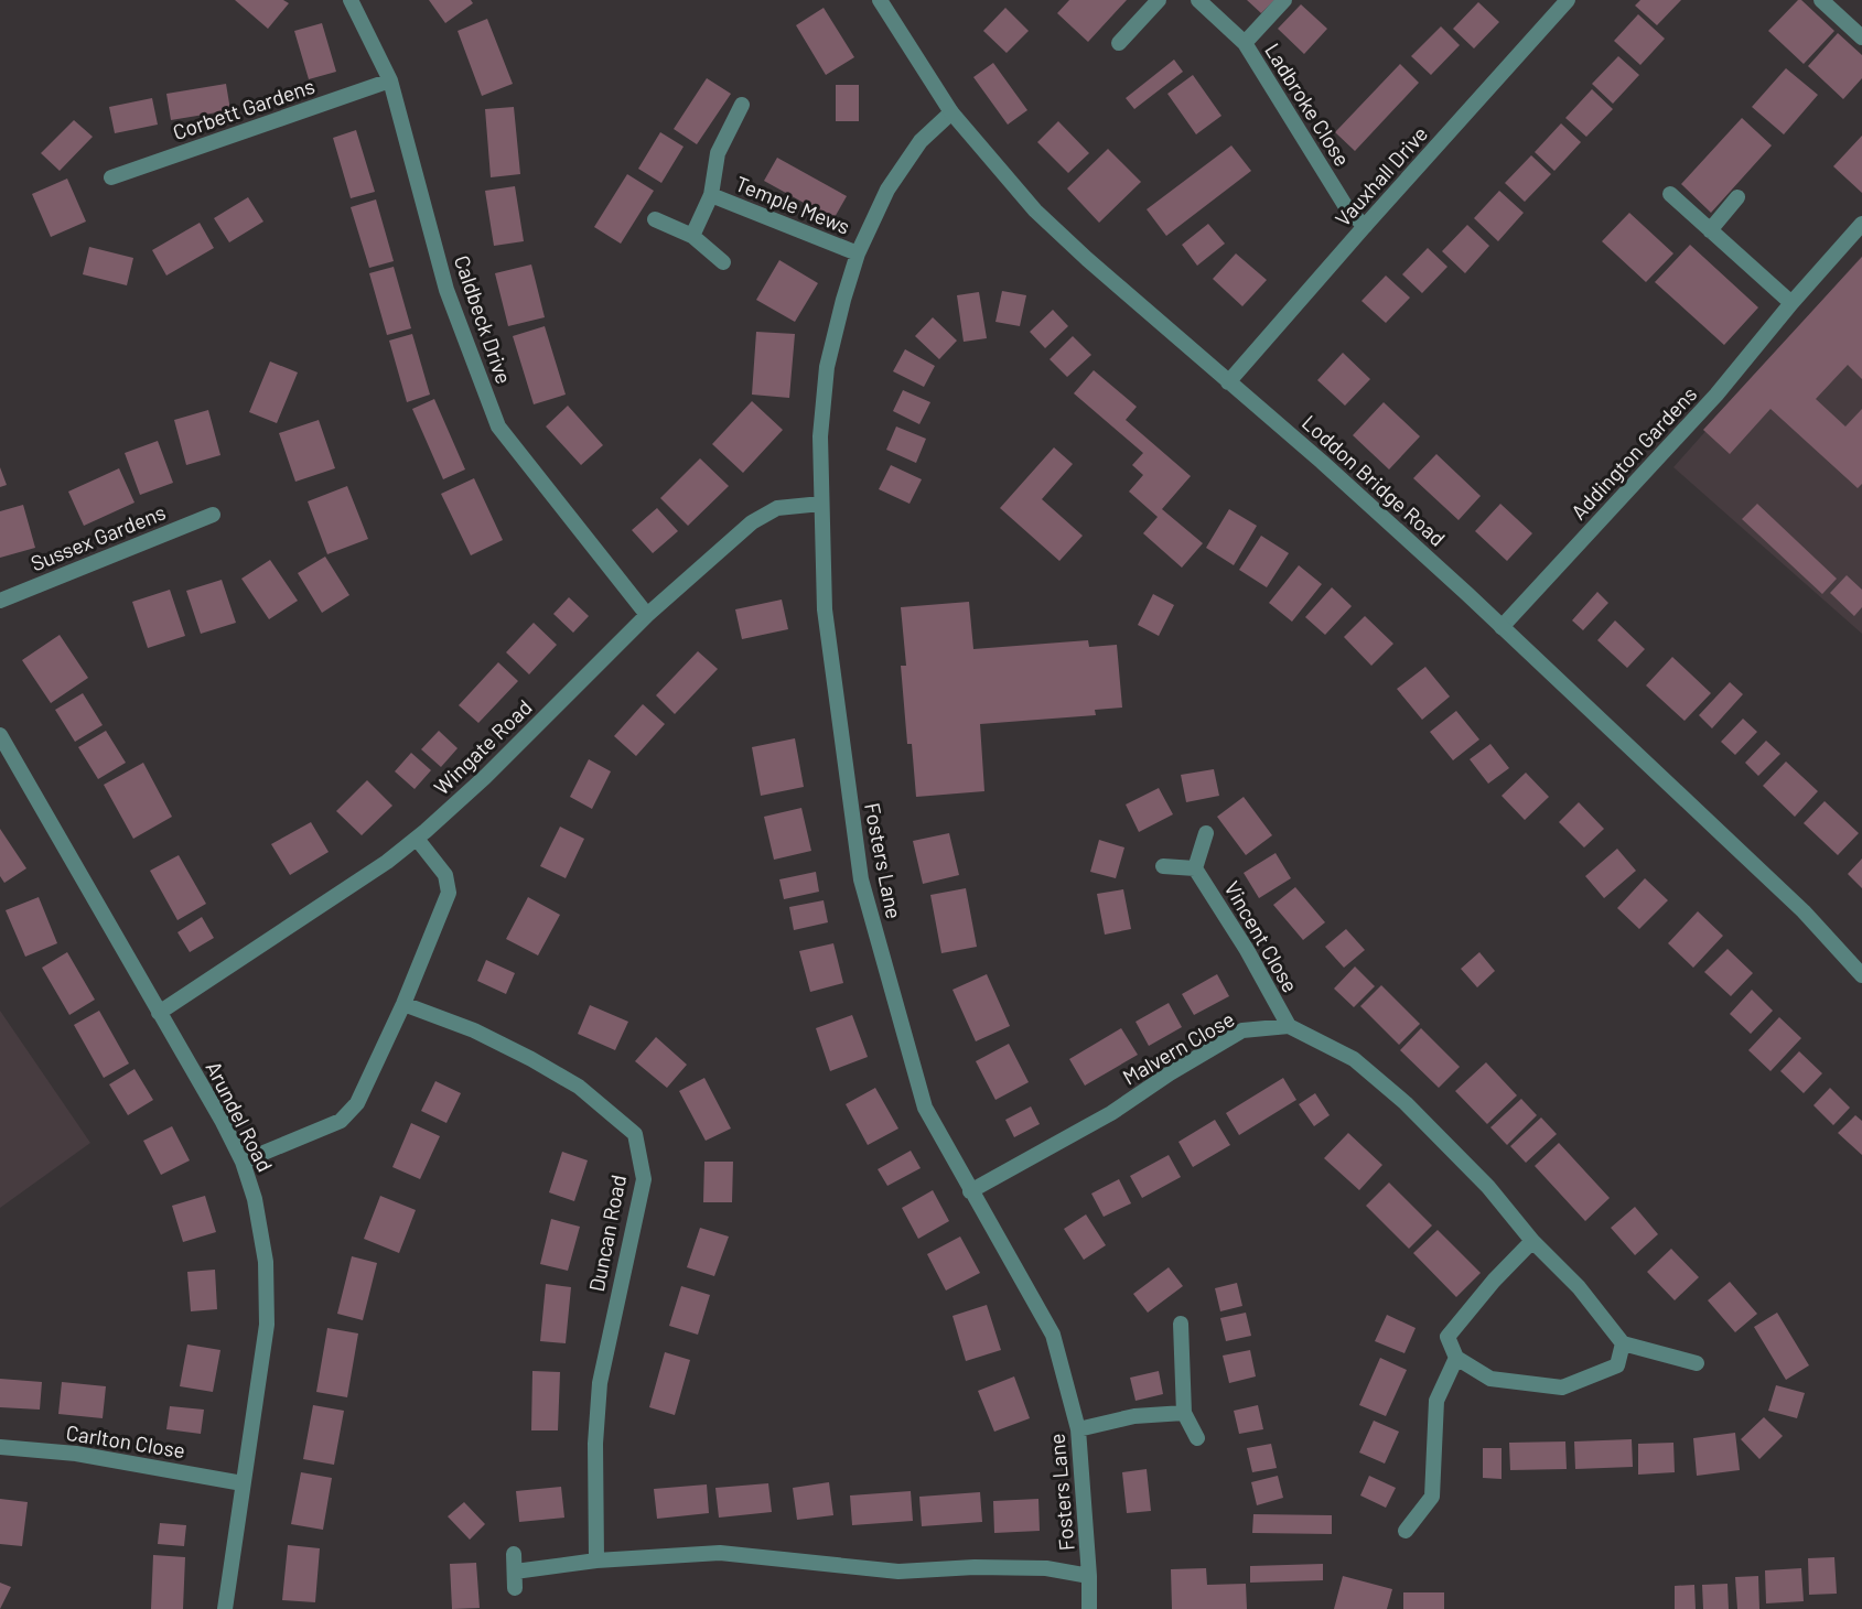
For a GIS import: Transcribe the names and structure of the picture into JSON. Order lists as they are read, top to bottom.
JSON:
{
  "streets": {
    "street": [
      "Ladbroke Close",
      "Corbett Gardens",
      "Vauxhall Drive",
      "Temple Mews",
      "Caldbeck Drive",
      "Addington Gardens",
      "Loddon Bridge Road",
      "Sussex Gardens",
      "Wingate Road",
      "Fosters Lane",
      "Vincent Close",
      "Malvern Close",
      "Arundel Road",
      "Duncan Road",
      "Carlton Close"
    ]
  },
  "crossings": [
    ["Ladbroke Close", "Vauxhall Drive"],
    ["Corbett Gardens", "Caldbeck Drive"],
    ["Vauxhall Drive", "Loddon Bridge Road"],
    ["Temple Mews", "Fosters Lane"],
    ["Caldbeck Drive", "Wingate Road"],
    ["Addington Gardens", "Loddon Bridge Road"],
    ["Loddon Bridge Road", "Fosters Lane"],
    ["Wingate Road", "Fosters Lane"],
    ["Wingate Road", "Arundel Road"],
    ["Fosters Lane", "Malvern Close"],
    ["Vincent Close", "Malvern Close"],
    ["Arundel Road", "Carlton Close"]
  ]
}
